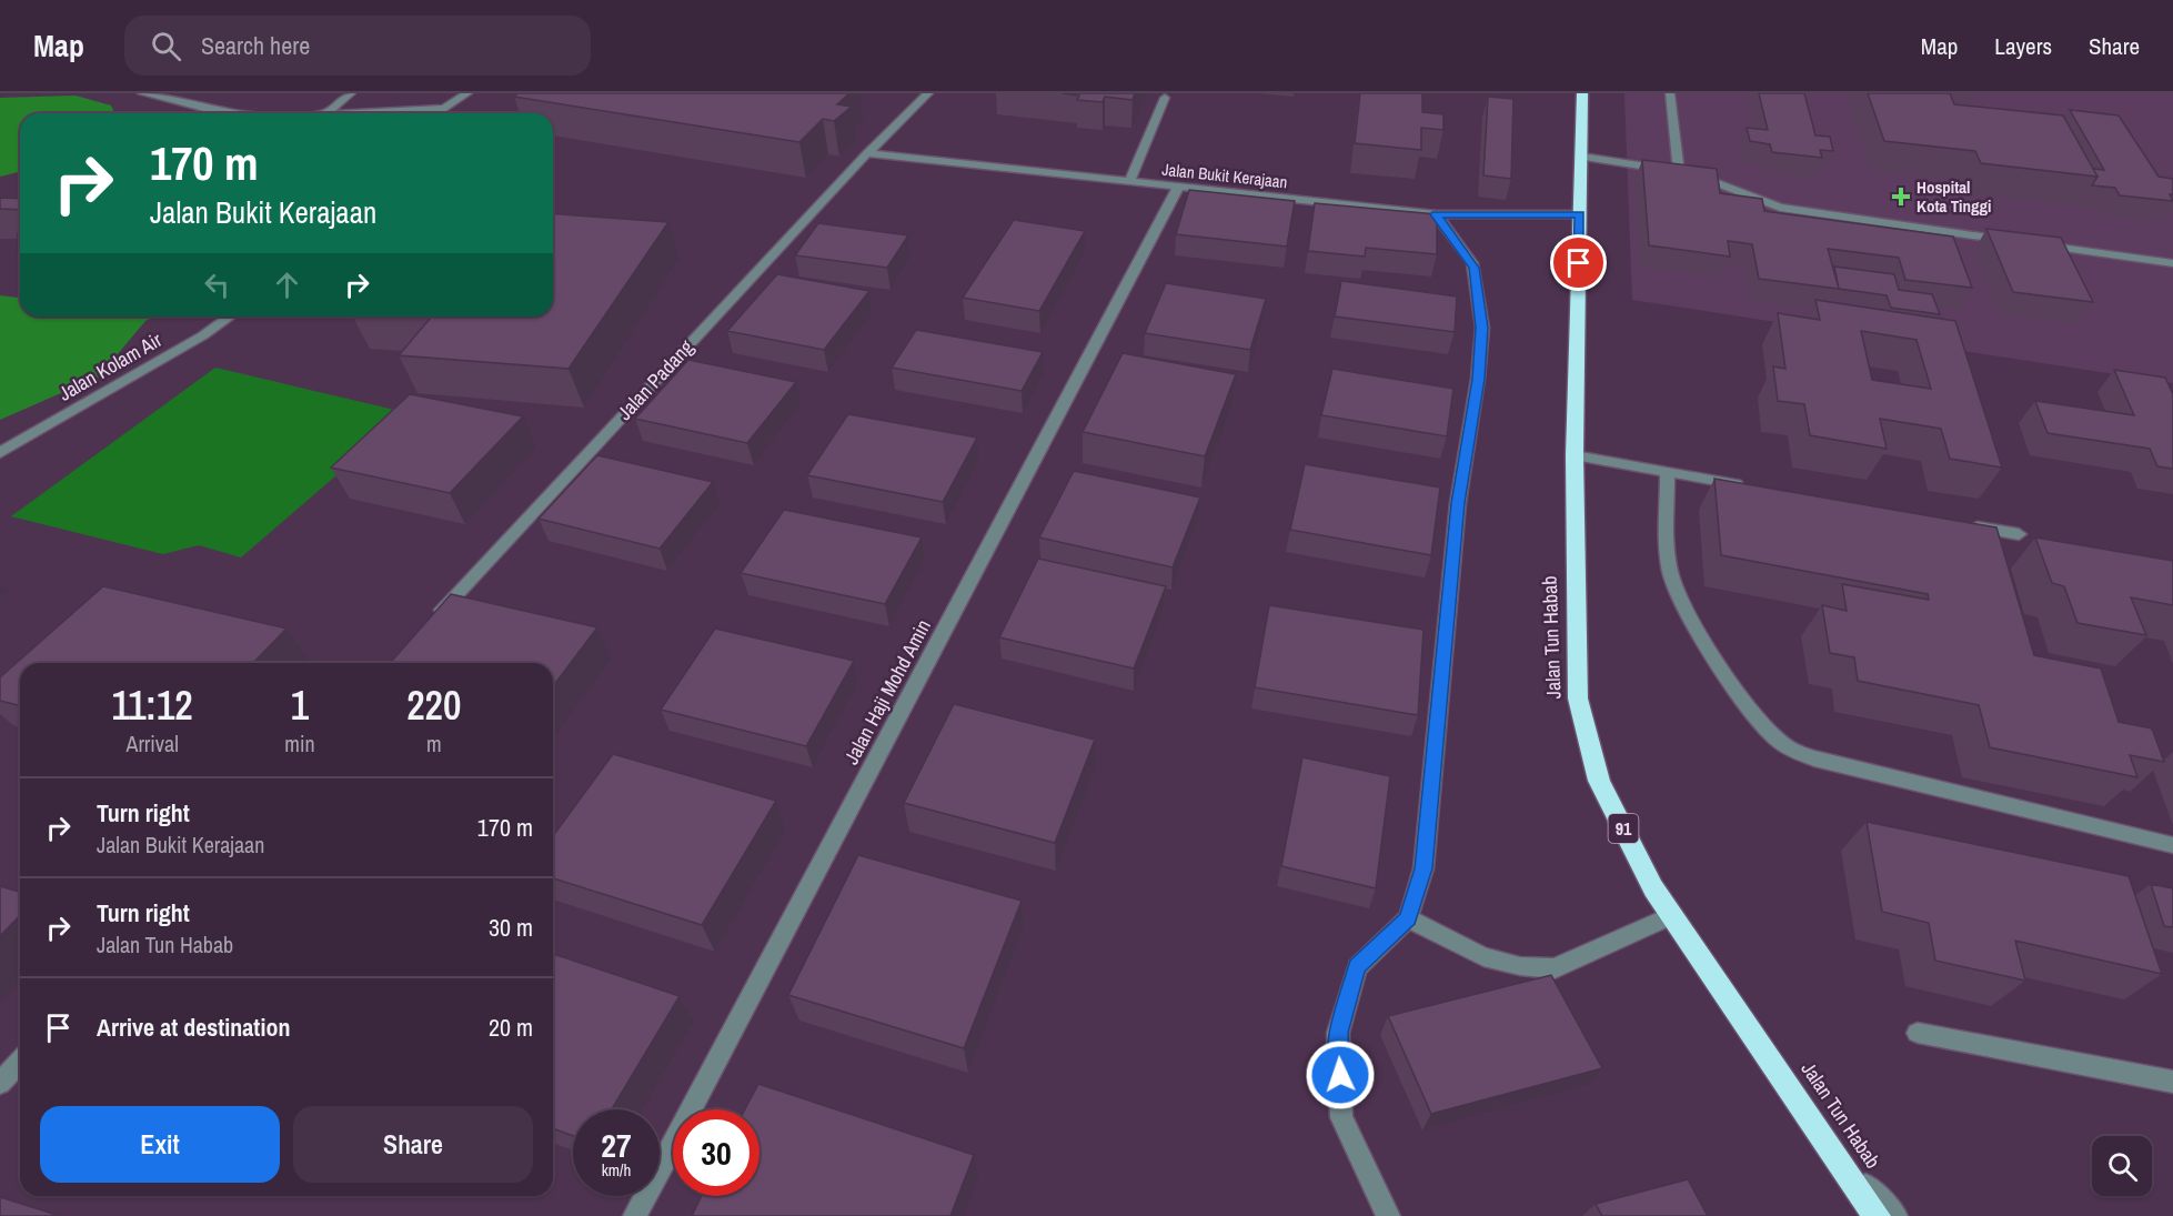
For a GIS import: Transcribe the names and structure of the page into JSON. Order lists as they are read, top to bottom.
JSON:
{
  "streets": {
    "highway": ["Jalan Tun Habab", "91"],
    "street": [
      "Jalan Bukit Kerajaan",
      "Jalan Kolam Air",
      "Jalan Padang",
      "Jalan Haji Mohd Amin"
    ]
  },
  "crossings": [
    ["Jalan Bukit Kerajaan", "Jalan Padang"],
    ["Jalan Bukit Kerajaan", "Jalan Tun Habab"],
    ["Jalan Bukit Kerajaan", "Jalan Haji Mohd Amin"]
  ],
  "places": {
    "health": ["Hospital Kota Tinggi"]
  },
  "page": {
    "header": "Map",
    "search": "Search here",
    "nav": ["Map", "Layers", "Share"],
    "turn": ["170 m", "Jalan Bukit Kerajaan"],
    "eta": [
      "11:12",
      "Arrival",
      "1",
      "min",
      "220",
      "m"
    ],
    "list": [
      {
        "name": "Turn right",
        "note": "Jalan Bukit Kerajaan",
        "value": "170 m"
      },
      {
        "name": "Turn right",
        "note": "Jalan Tun Habab",
        "value": "30 m"
      },
      {
        "name": "Arrive at destination",
        "value": "20 m"
      }
    ],
    "buttons": ["Exit", "Share"],
    "speed": "27 km/h",
    "limit": "30"
  }
}
